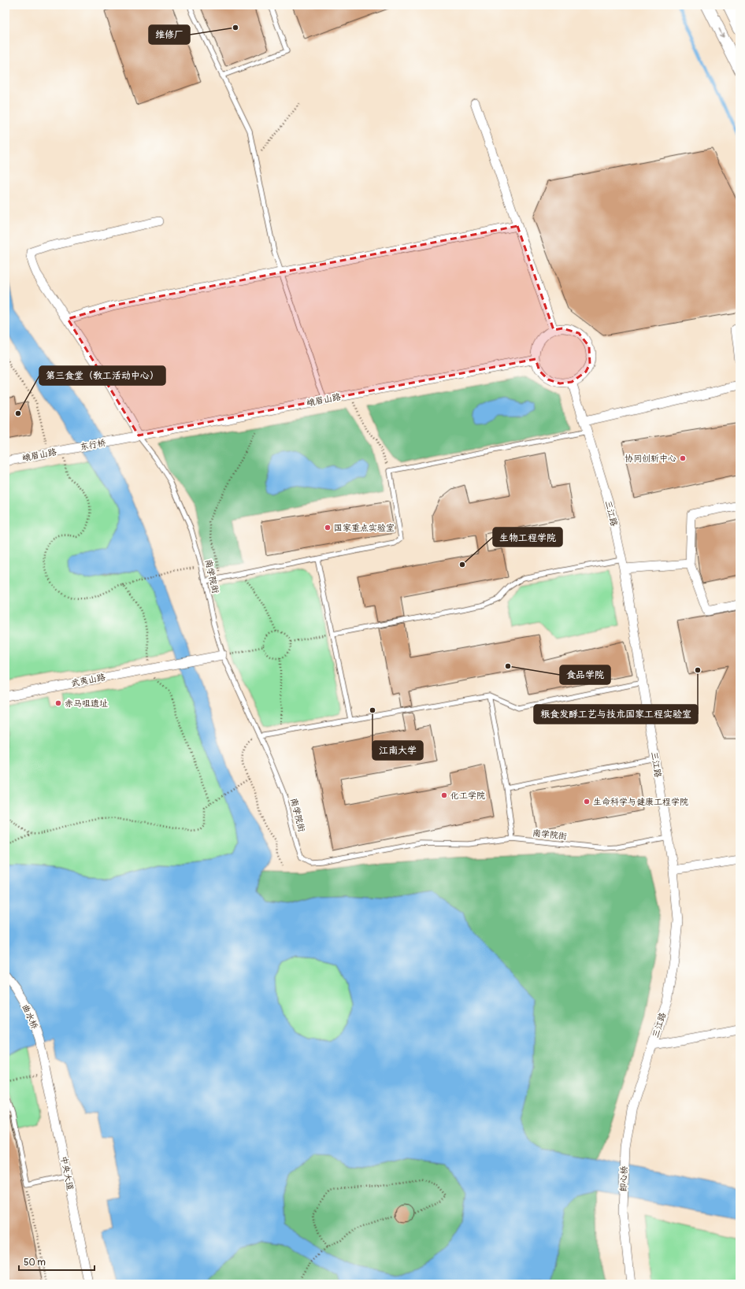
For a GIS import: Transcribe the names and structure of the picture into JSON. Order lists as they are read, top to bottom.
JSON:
{
  "streets": {
    "street": [
      "峨眉山路",
      "东行桥",
      "三江路",
      "武夷山路",
      "曲水桥",
      "中央大道",
      "即心桥"
    ],
    "lane": ["南学院街"]
  },
  "crossings": [
    ["峨眉山路", "东行桥"],
    ["峨眉山路", "三江路"],
    ["峨眉山路", "南学院街"],
    ["三江路", "南学院街"],
    ["三江路", "即心桥"],
    ["南学院街", "武夷山路"],
    ["曲水桥", "中央大道"]
  ],
  "places": [
    "维修厂",
    "第三食堂（教工活动中心）",
    "协同创新中心",
    "国家重点实验室",
    "生物工程学院",
    "食品学院",
    "粮食发酵工艺与技术国家工程实验室",
    "赤马咀遗址",
    "江南大学",
    "化工学院",
    "生命科学与健康工程学院"
  ],
  "scale_bar": "50 m"
}
